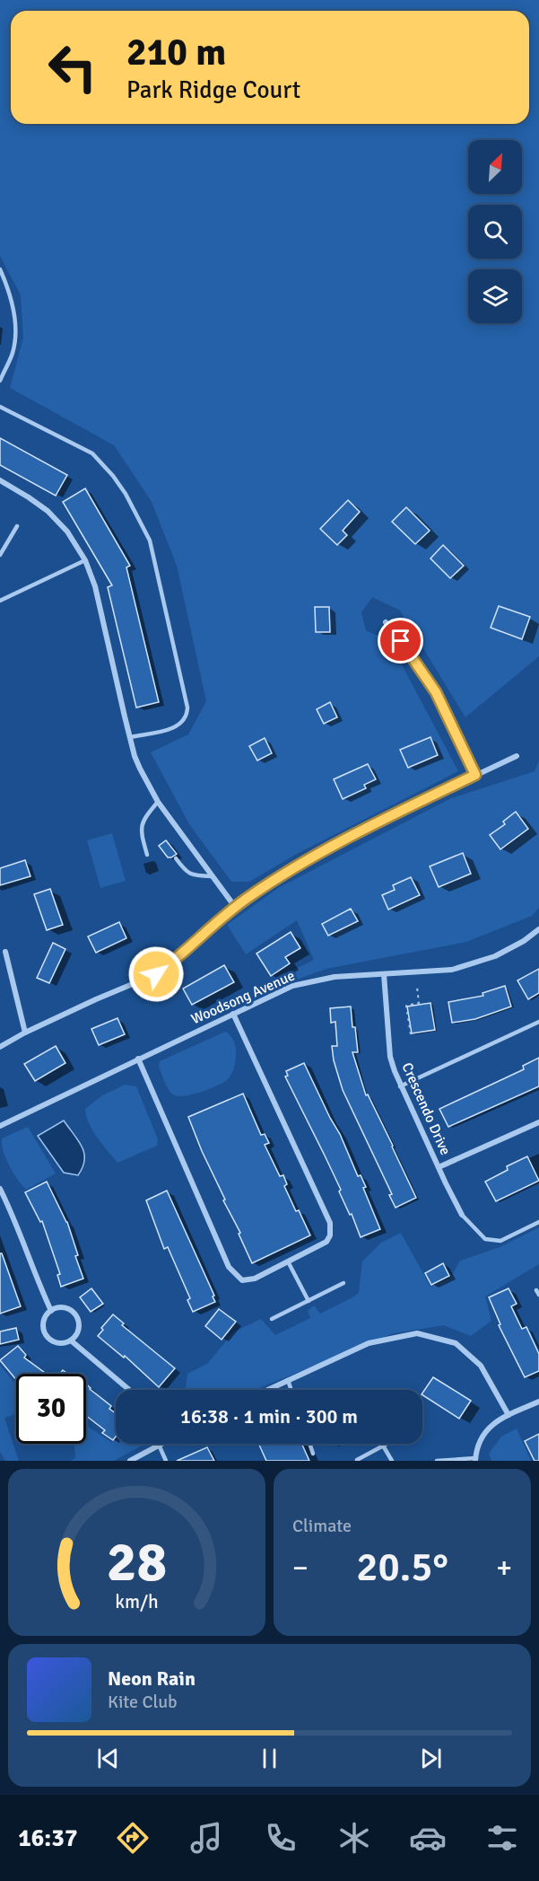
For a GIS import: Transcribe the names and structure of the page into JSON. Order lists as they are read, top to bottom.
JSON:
{
  "streets": {
    "street": ["Woodsong Avenue", "Crescendo Drive"]
  },
  "crossings": [
    ["Woodsong Avenue", "Crescendo Drive"]
  ],
  "north": "top right",
  "page": {
    "turn": ["210 m", "Park Ridge Court"],
    "limit": "30",
    "trip": "16:38 · 1 min · 300 m",
    "tile": "Climate",
    "heat": ["−", "20.5°", "+"],
    "song": ["Neon Rain", "Kite Club"],
    "tabs": "16:37",
    "gauge": ["28", "km/h"]
  }
}
